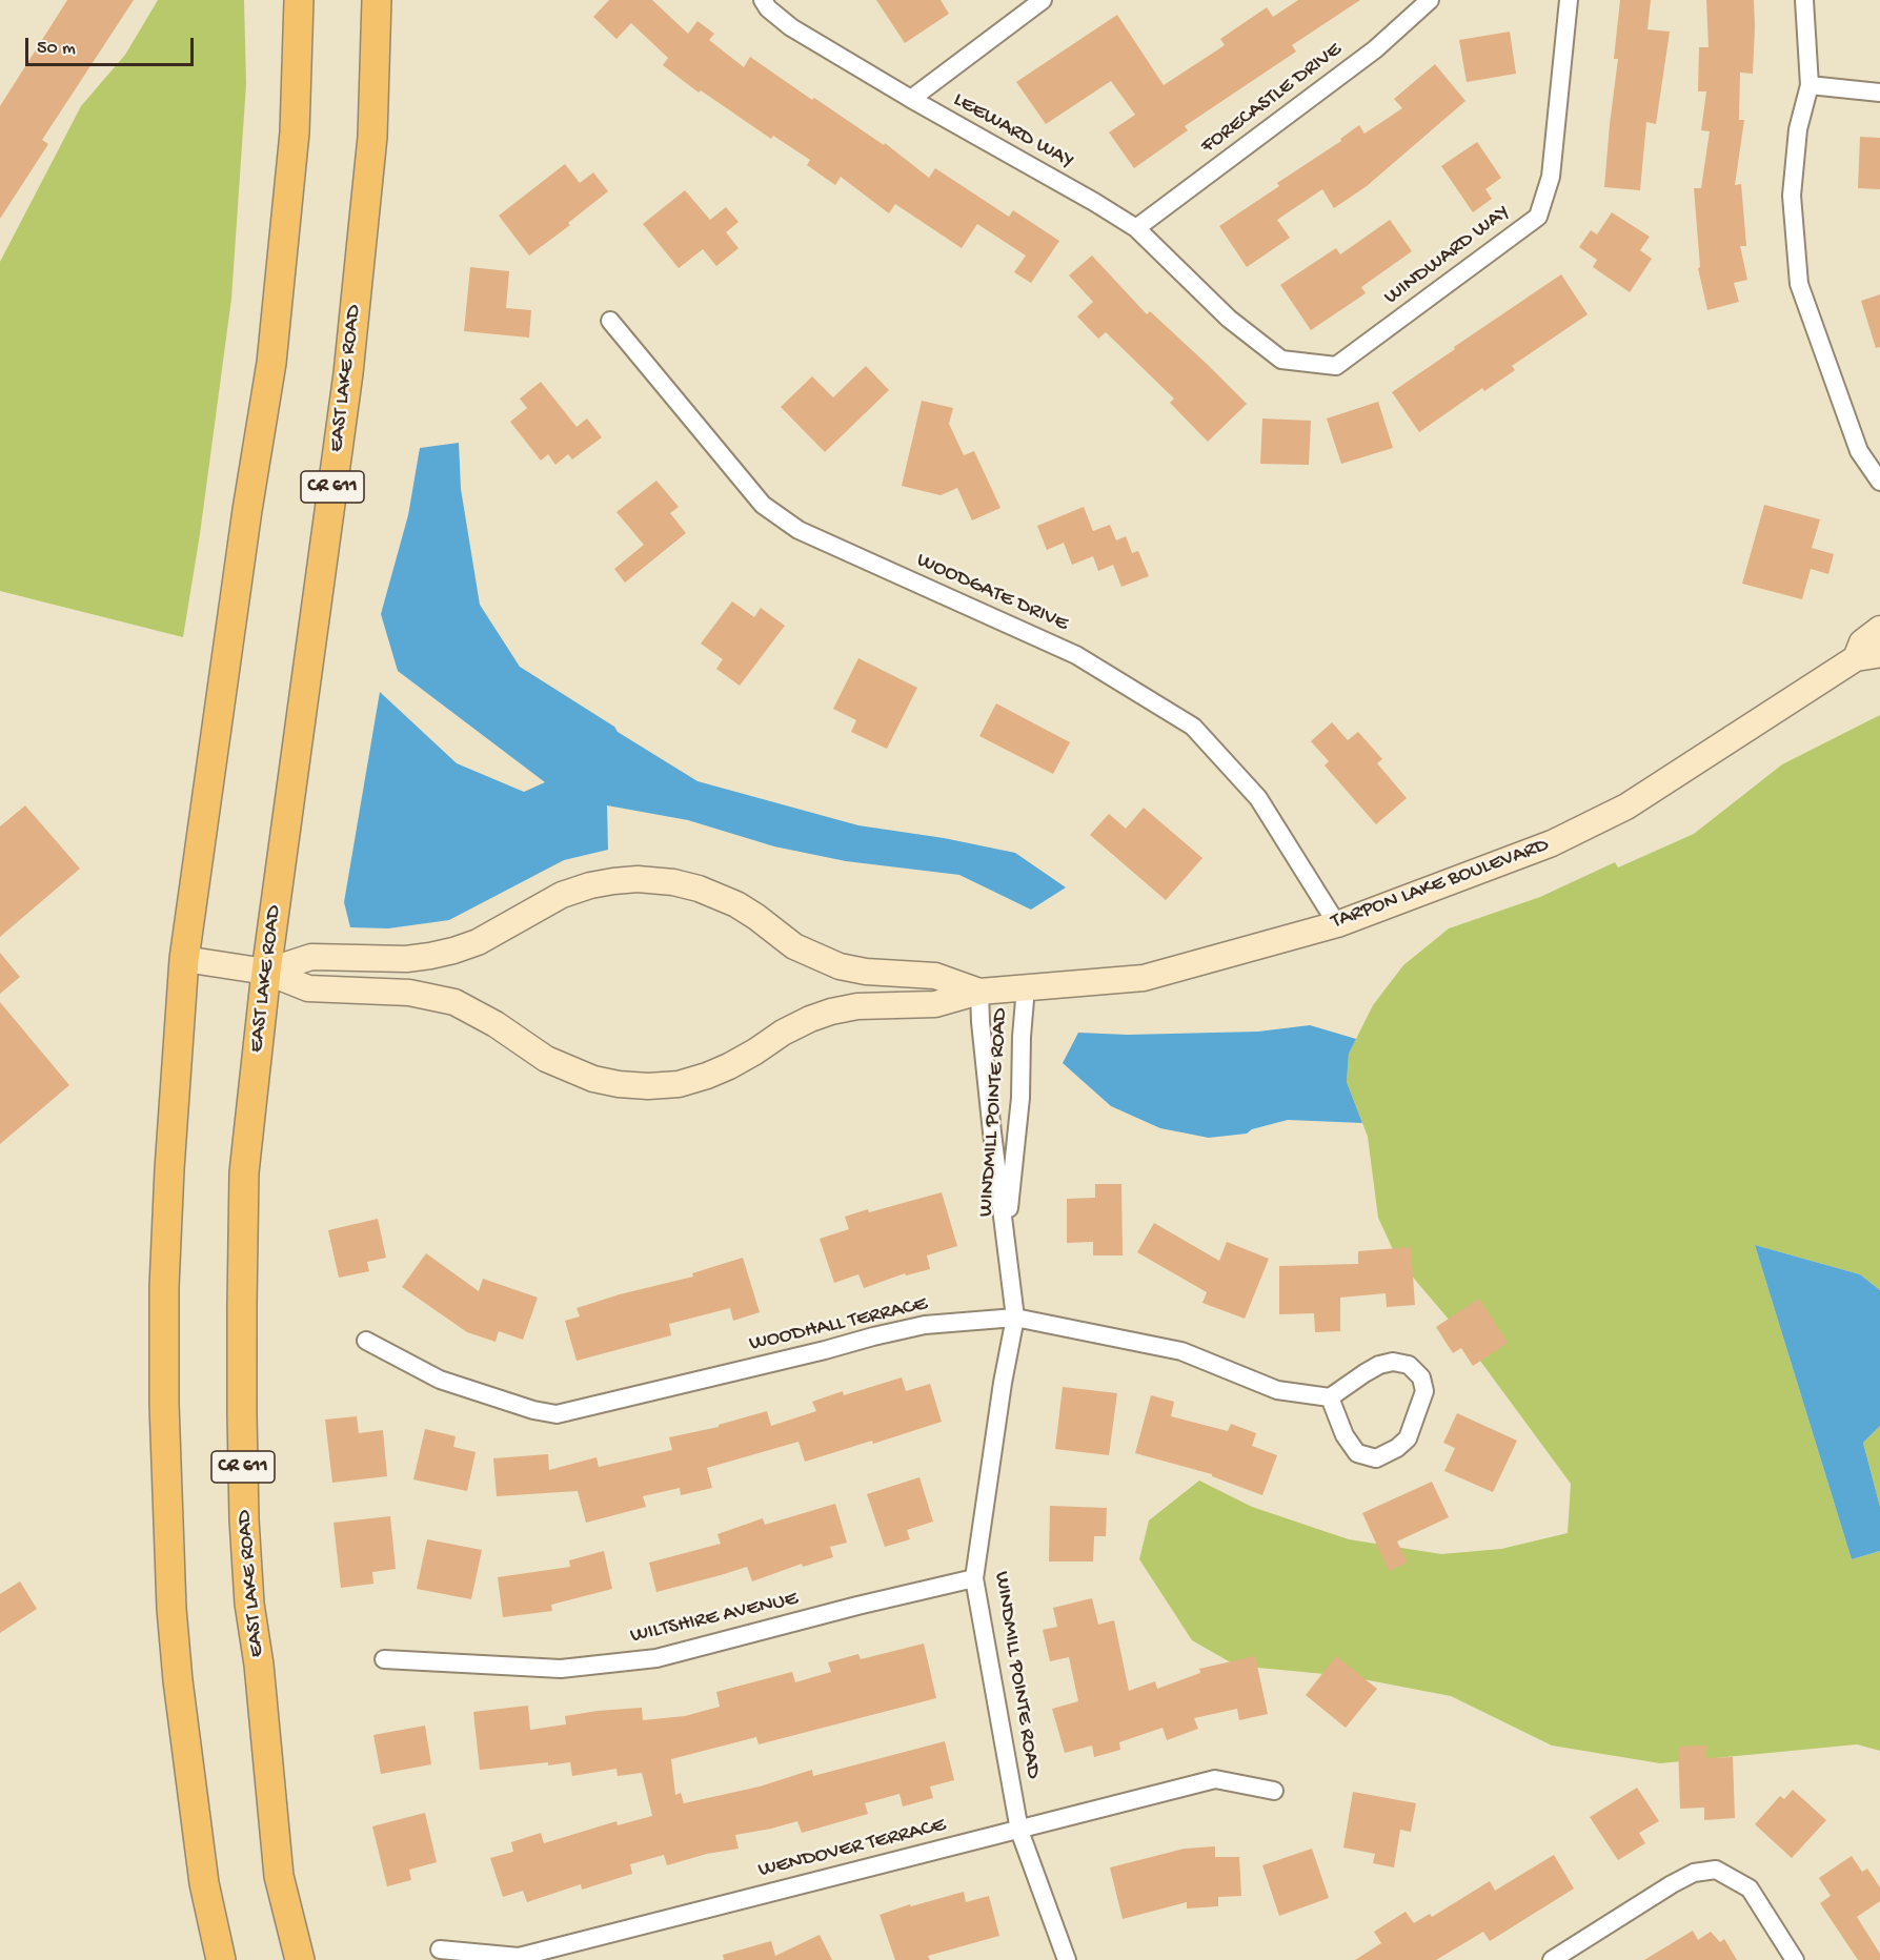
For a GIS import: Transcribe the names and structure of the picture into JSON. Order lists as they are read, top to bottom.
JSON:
{
  "streets": {
    "main road": ["EAST LAKE ROAD", "CR 611"],
    "street": [
      "FORECASTLE DRIVE",
      "LEEWARD WAY",
      "WINDWARD WAY",
      "WOODGATE DRIVE",
      "TARPON LAKE BOULEVARD",
      "WINDMILL POINTE ROAD",
      "WOODHALL TERRACE",
      "WILTSHIRE AVENUE",
      "WENDOVER TERRACE"
    ]
  },
  "crossings": [
    ["FORECASTLE DRIVE", "LEEWARD WAY"],
    ["LEEWARD WAY", "WINDWARD WAY"],
    ["EAST LAKE ROAD", "TARPON LAKE BOULEVARD"],
    ["WOODGATE DRIVE", "TARPON LAKE BOULEVARD"],
    ["TARPON LAKE BOULEVARD", "WINDMILL POINTE ROAD"],
    ["WINDMILL POINTE ROAD", "WOODHALL TERRACE"],
    ["WINDMILL POINTE ROAD", "WILTSHIRE AVENUE"],
    ["WINDMILL POINTE ROAD", "WENDOVER TERRACE"]
  ],
  "scale_bar": "50 m"
}
